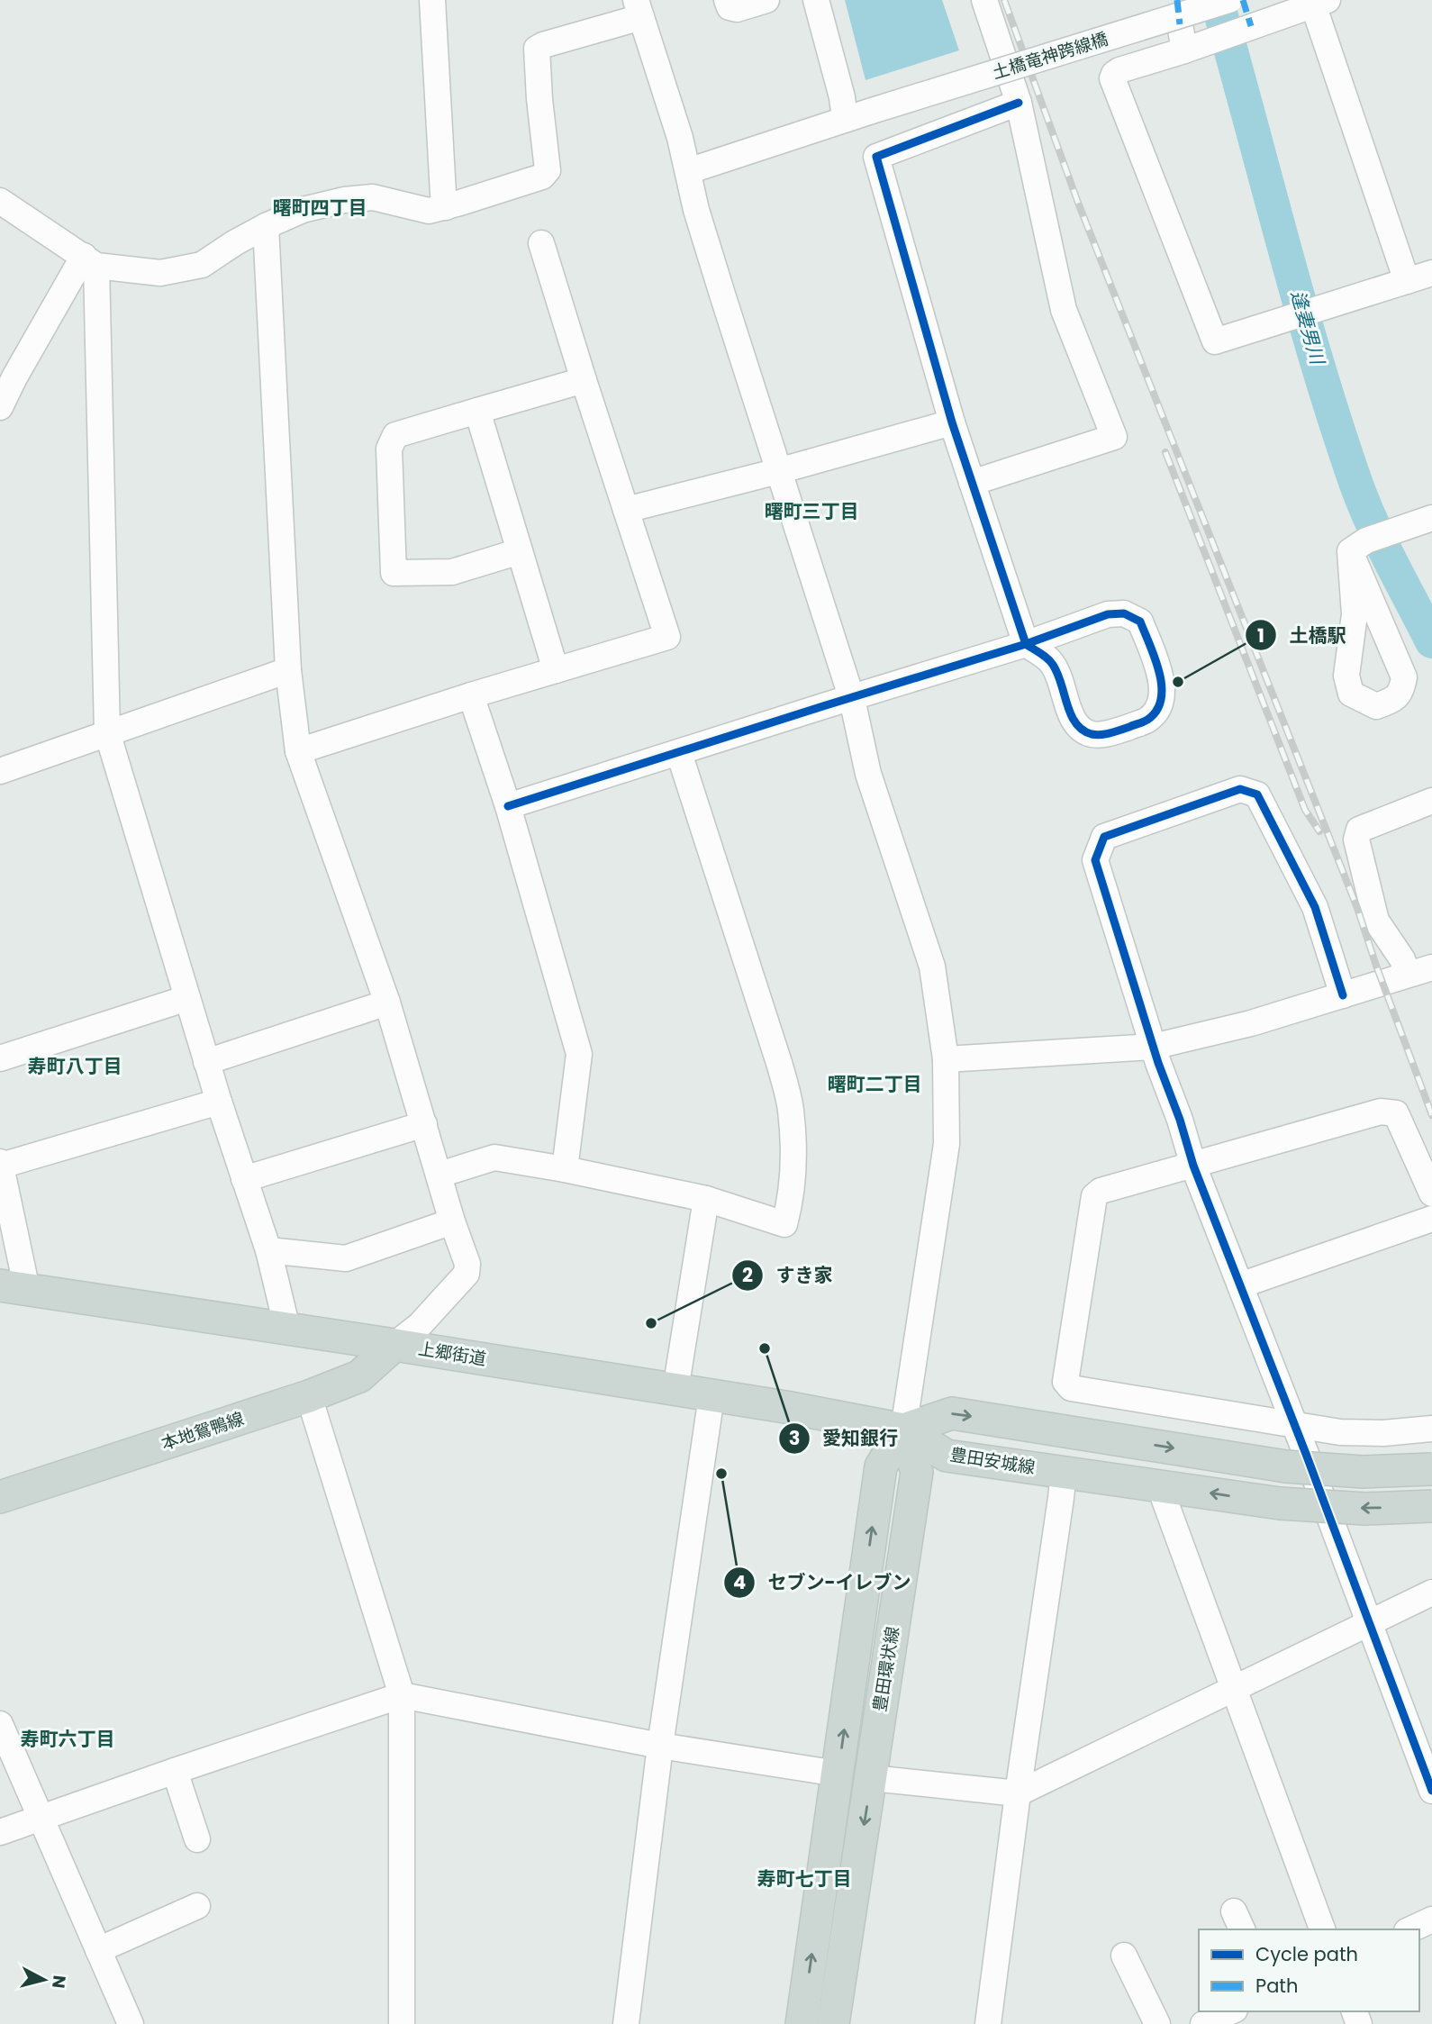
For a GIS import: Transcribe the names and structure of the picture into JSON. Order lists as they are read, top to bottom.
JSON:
{
  "streets": {
    "main road": [
      "上郷街道",
      "本地鴛鴨線",
      "豊田安城線",
      "豊田環状線"
    ],
    "street": ["土橋竜神跨線橋"]
  },
  "crossings": [
    ["上郷街道", "本地鴛鴨線"],
    ["上郷街道", "豊田安城線"],
    ["上郷街道", "豊田環状線"],
    ["豊田安城線", "豊田環状線"]
  ],
  "districts": [
    "曙町四丁目",
    "曙町三丁目",
    "寿町八丁目",
    "曙町二丁目",
    "寿町六丁目",
    "寿町七丁目"
  ],
  "water": ["逢妻男川"],
  "places": [
    "土橋駅",
    "すき家",
    "愛知銀行",
    "セブン-イレブン"
  ],
  "legend": ["Cycle path", "Path"],
  "north": "right"
}
